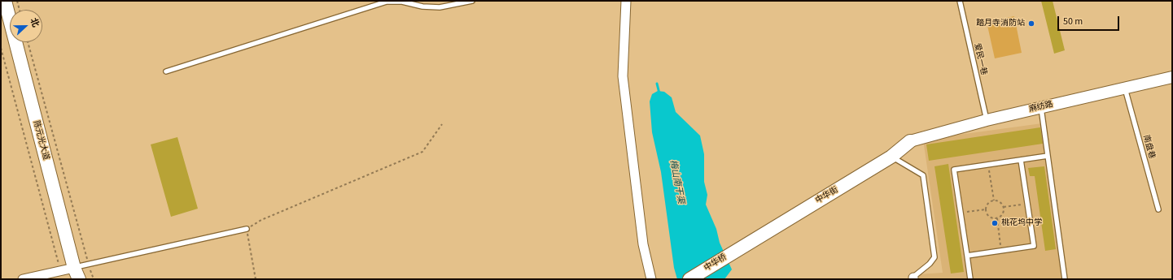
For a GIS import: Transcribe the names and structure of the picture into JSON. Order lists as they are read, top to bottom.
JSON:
{
  "streets": {
    "main road": ["陈元光大道", "中华街", "中华桥"],
    "street": ["麻纺路"],
    "lane": ["爱民一巷", "南盘巷"]
  },
  "crossings": [
    ["爱民一巷", "麻纺路"],
    ["麻纺路", "南盘巷"],
    ["麻纺路", "中华街"],
    ["中华街", "中华桥"]
  ],
  "water": ["梅山南干渠"],
  "places": ["踏月寺消防站", "桃花坞中学"],
  "scale_bar": "50 m",
  "north": "right"
}
